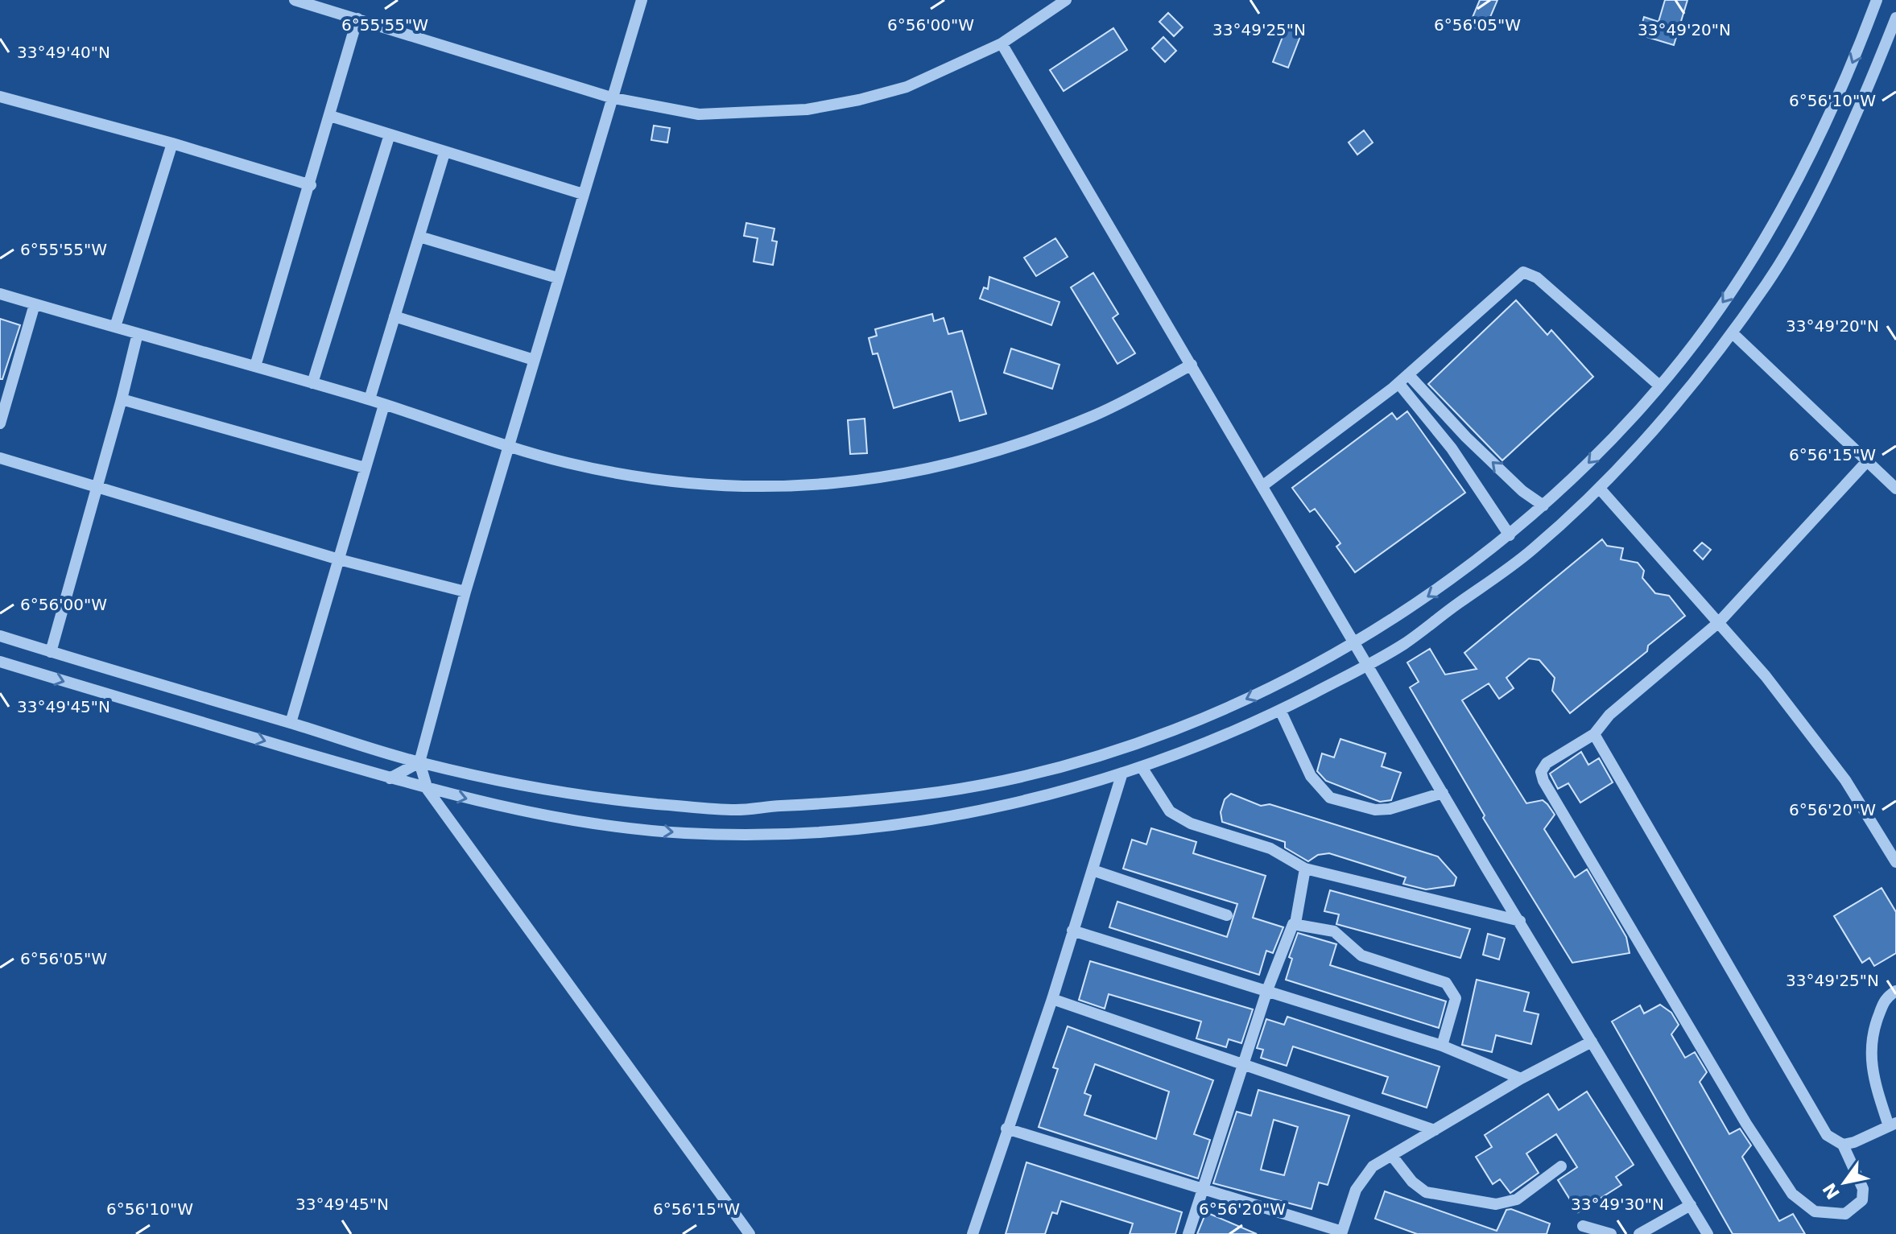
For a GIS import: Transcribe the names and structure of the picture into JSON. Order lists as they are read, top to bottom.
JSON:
{
  "north": "bottom left",
  "coordinates": [
    "6°55'55\"W",
    "6°56'00\"W",
    "6°56'05\"W",
    "33°49'25\"N",
    "33°49'20\"N",
    "33°49'40\"N",
    "6°56'10\"W",
    "6°56'15\"W",
    "33°49'45\"N",
    "6°56'20\"W",
    "33°49'30\"N"
  ]
}
